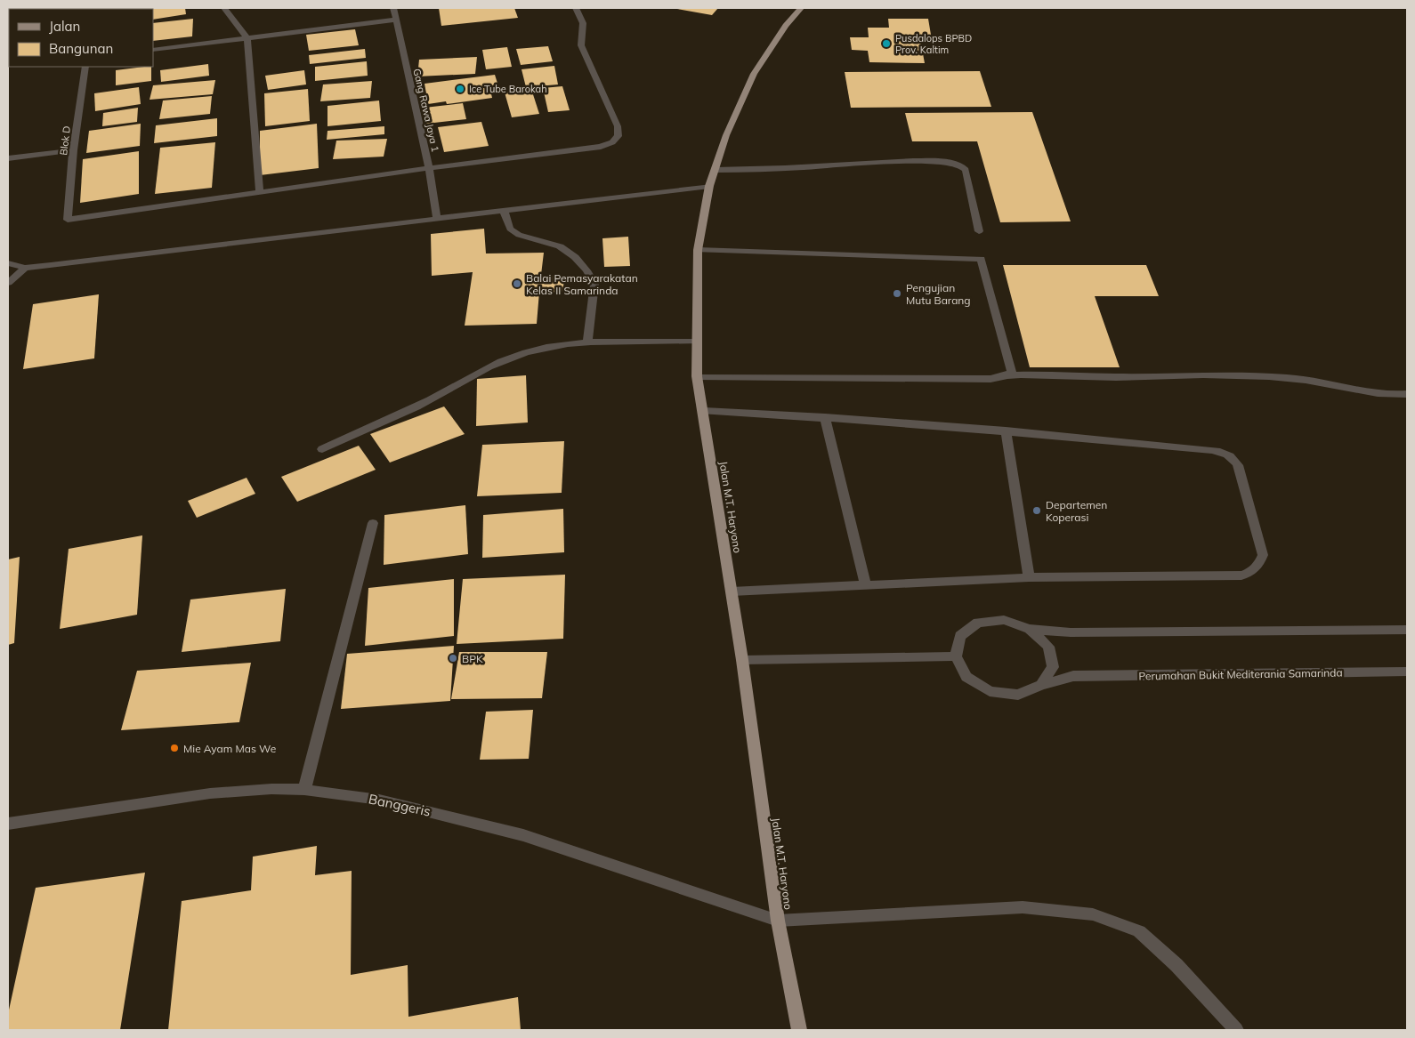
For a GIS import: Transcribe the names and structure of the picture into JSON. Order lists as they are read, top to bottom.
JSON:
{
  "streets": {
    "main road": ["Jalan M.T. Haryono"],
    "street": [
      "Gang Rawa Jaya 1",
      "Blok D",
      "Perumahan Bukit Mediterania Samarinda",
      "Banggeris"
    ]
  },
  "crossings": [
    ["Jalan M.T. Haryono", "Banggeris"]
  ],
  "places": [
    "Pusdalops BPBD Prov. Kaltim",
    "Ice Tube Barokah",
    "Balai Pemasyarakatan Kelas II Samarinda",
    "Pengujian Mutu Barang",
    "Departemen Koperasi",
    "BPK",
    "Mie Ayam Mas We"
  ],
  "legend": ["Jalan", "Bangunan"]
}
